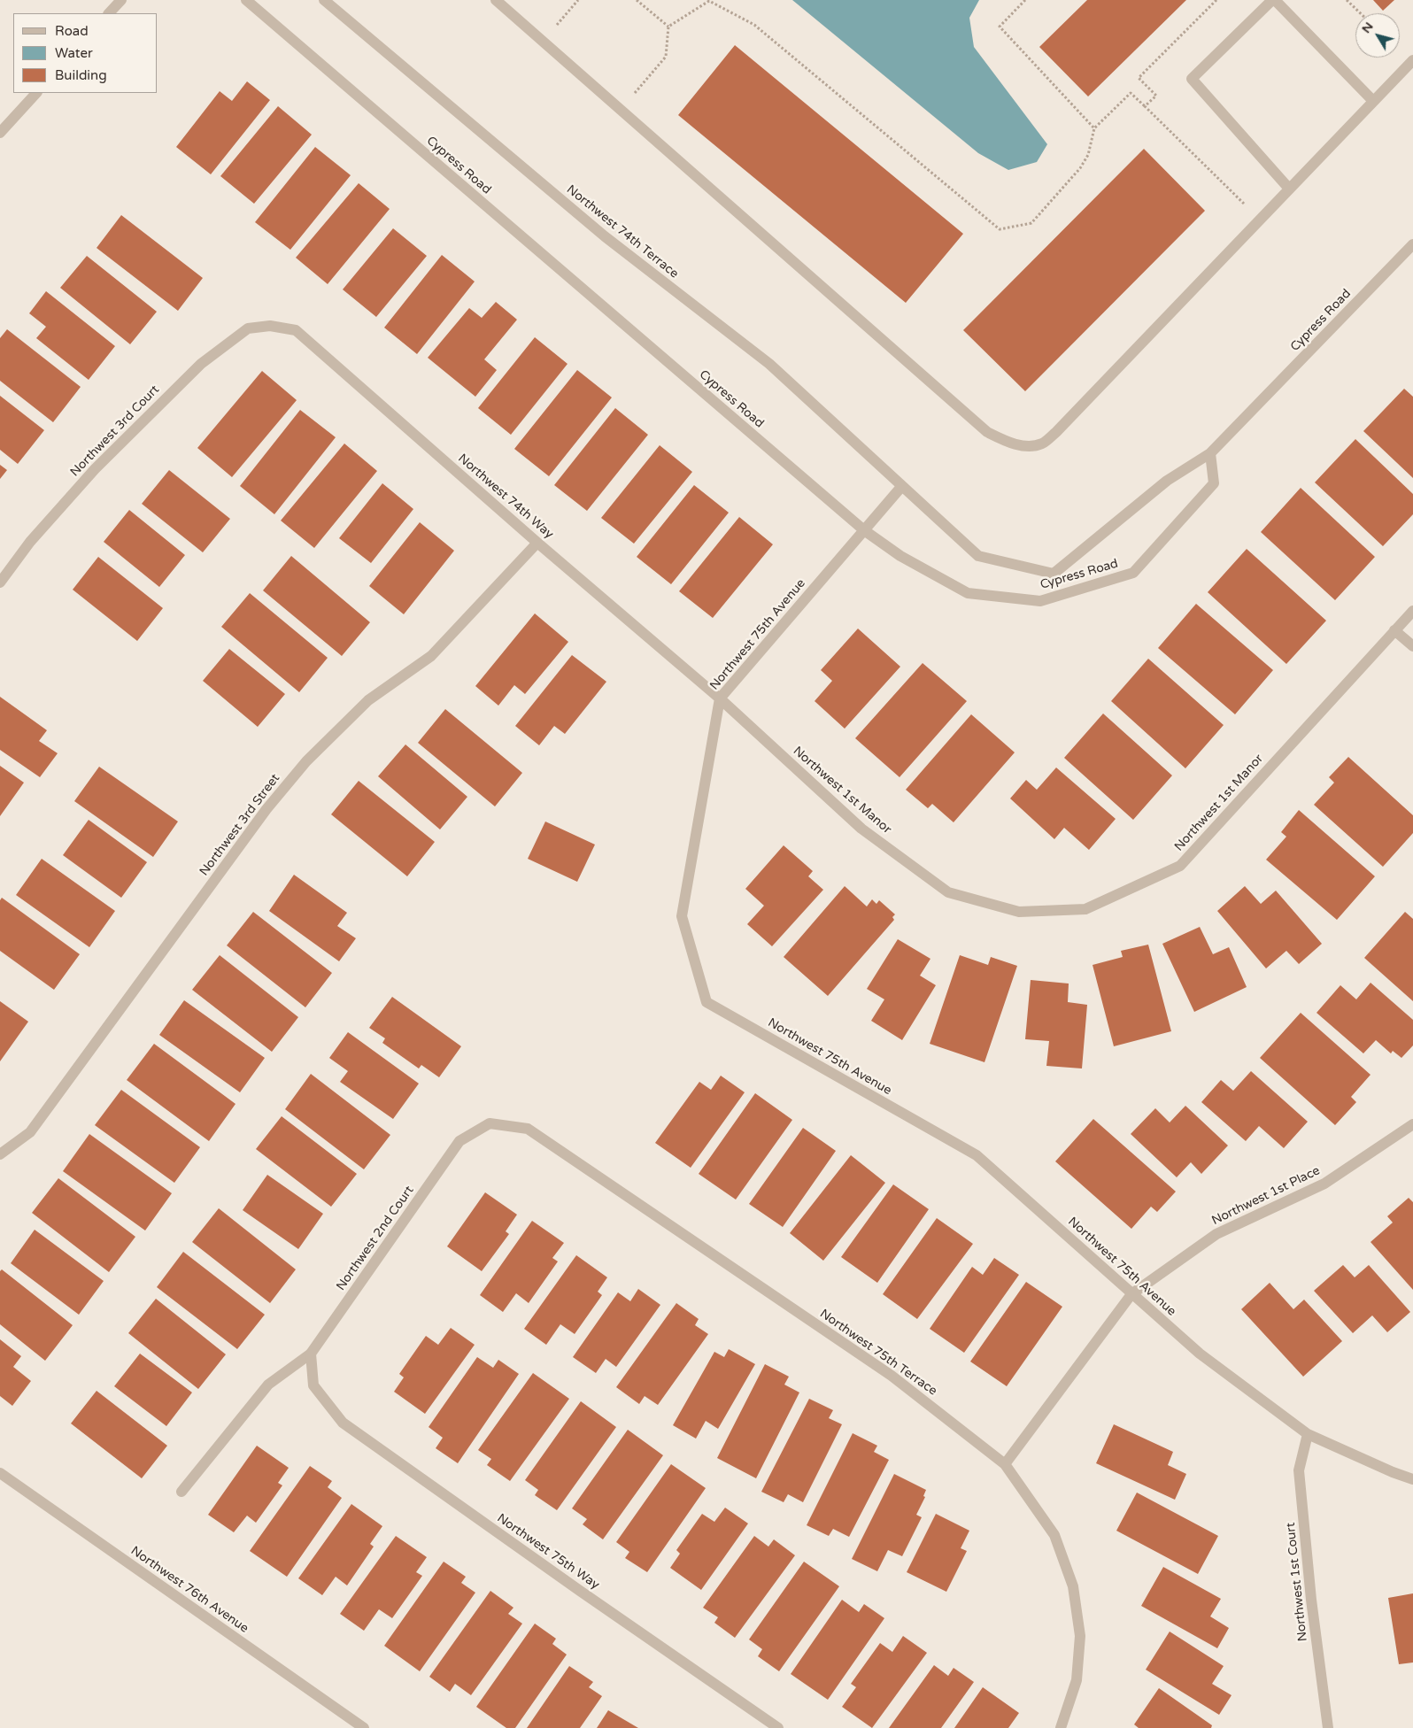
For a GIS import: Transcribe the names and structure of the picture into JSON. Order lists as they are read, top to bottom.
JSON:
{
  "streets": {
    "street": [
      "Cypress Road",
      "Northwest 74th Terrace",
      "Northwest 3rd Court",
      "Northwest 74th Way",
      "Northwest 75th Avenue",
      "Northwest 1st Manor",
      "Northwest 3rd Street",
      "Northwest 1st Place",
      "Northwest 2nd Court",
      "Northwest 75th Terrace",
      "Northwest 75th Way",
      "Northwest 1st Court",
      "Northwest 76th Avenue"
    ]
  },
  "crossings": [
    ["Cypress Road", "Northwest 74th Terrace"],
    ["Cypress Road", "Northwest 75th Avenue"],
    ["Northwest 74th Terrace", "Northwest 75th Avenue"],
    ["Northwest 3rd Court", "Northwest 74th Way"],
    ["Northwest 74th Way", "Northwest 75th Avenue"],
    ["Northwest 74th Way", "Northwest 1st Manor"],
    ["Northwest 74th Way", "Northwest 3rd Street"],
    ["Northwest 75th Avenue", "Northwest 1st Manor"],
    ["Northwest 75th Avenue", "Northwest 1st Place"],
    ["Northwest 75th Avenue", "Northwest 1st Court"],
    ["Northwest 1st Place", "Northwest 75th Terrace"],
    ["Northwest 2nd Court", "Northwest 75th Terrace"],
    ["Northwest 2nd Court", "Northwest 75th Way"]
  ],
  "legend": ["Road", "Water", "Building"],
  "north": "top left"
}
